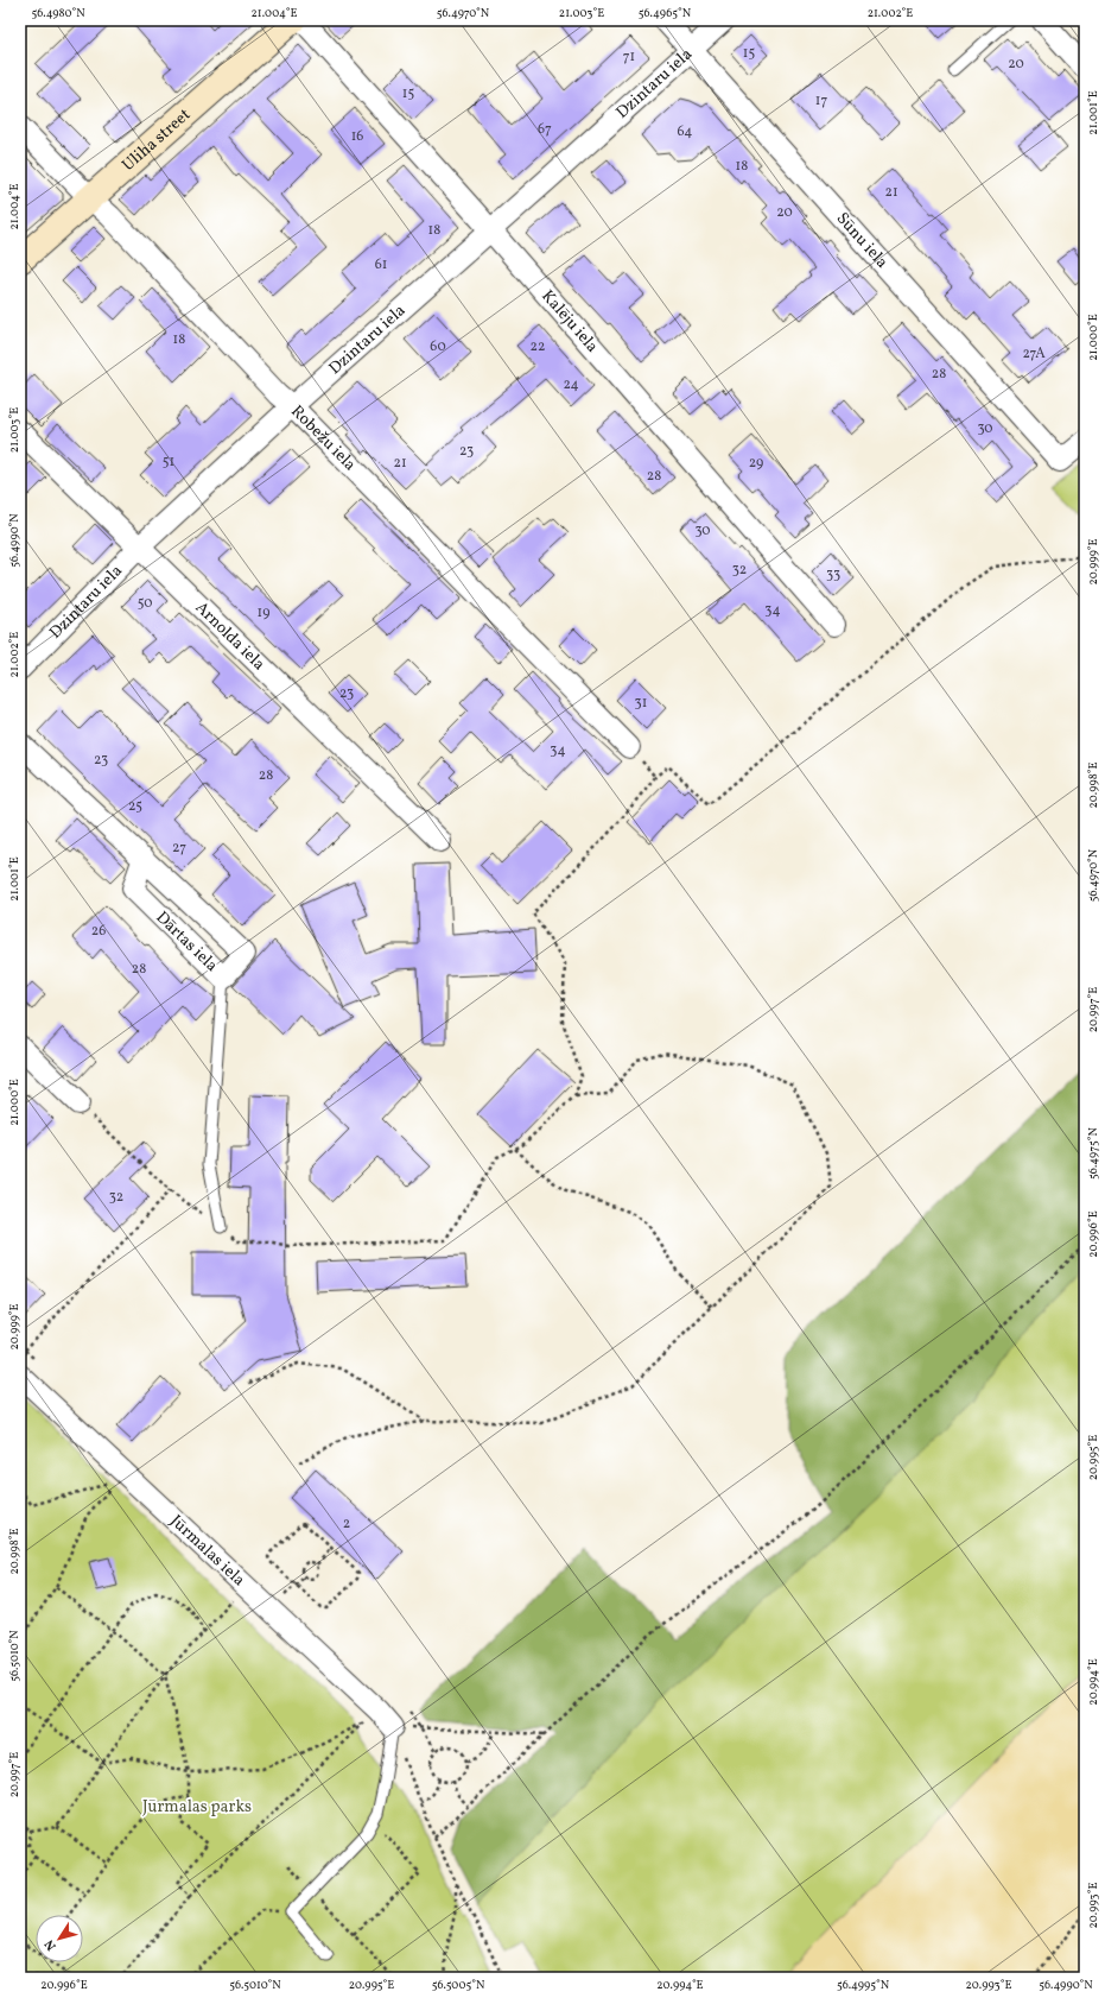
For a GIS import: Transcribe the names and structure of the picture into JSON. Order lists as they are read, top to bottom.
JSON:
{
  "streets": {
    "main road": ["Uliha street"],
    "street": [
      "Dzintaru iela",
      "Sūnu iela",
      "Kalēju iela",
      "Robežu iela",
      "Arnolda iela",
      "Dārtas iela",
      "Jūrmalas iela"
    ]
  },
  "crossings": [
    ["Dzintaru iela", "Sūnu iela"],
    ["Dzintaru iela", "Kalēju iela"],
    ["Dzintaru iela", "Robežu iela"],
    ["Dzintaru iela", "Arnolda iela"],
    ["Uliha street", "Robežu iela"]
  ],
  "parks": ["Jūrmalas parks"],
  "house_numbers": [
    "15",
    "71",
    "20",
    "15",
    "17",
    "67",
    "64",
    "16",
    "18",
    "21",
    "20",
    "18",
    "61",
    "18",
    "60",
    "22",
    "27A",
    "28",
    "24",
    "30",
    "23",
    "51",
    "21",
    "29",
    "28",
    "30",
    "32",
    "33",
    "50",
    "34",
    "19",
    "23",
    "31",
    "34",
    "23",
    "28",
    "25",
    "27",
    "26",
    "28",
    "32",
    "2"
  ],
  "north": "bottom left",
  "coordinates": [
    "56.4980°N",
    "21.004°E",
    "56.4970°N",
    "21.003°E",
    "56.4965°N",
    "21.002°E",
    "21.001°E",
    "21.000°E",
    "56.4990°N",
    "20.999°E",
    "20.998°E",
    "20.997°E",
    "56.4975°N",
    "20.996°E",
    "20.995°E",
    "56.5010°N",
    "20.994°E",
    "20.993°E",
    "56.5005°N",
    "56.4995°N"
  ]
}
